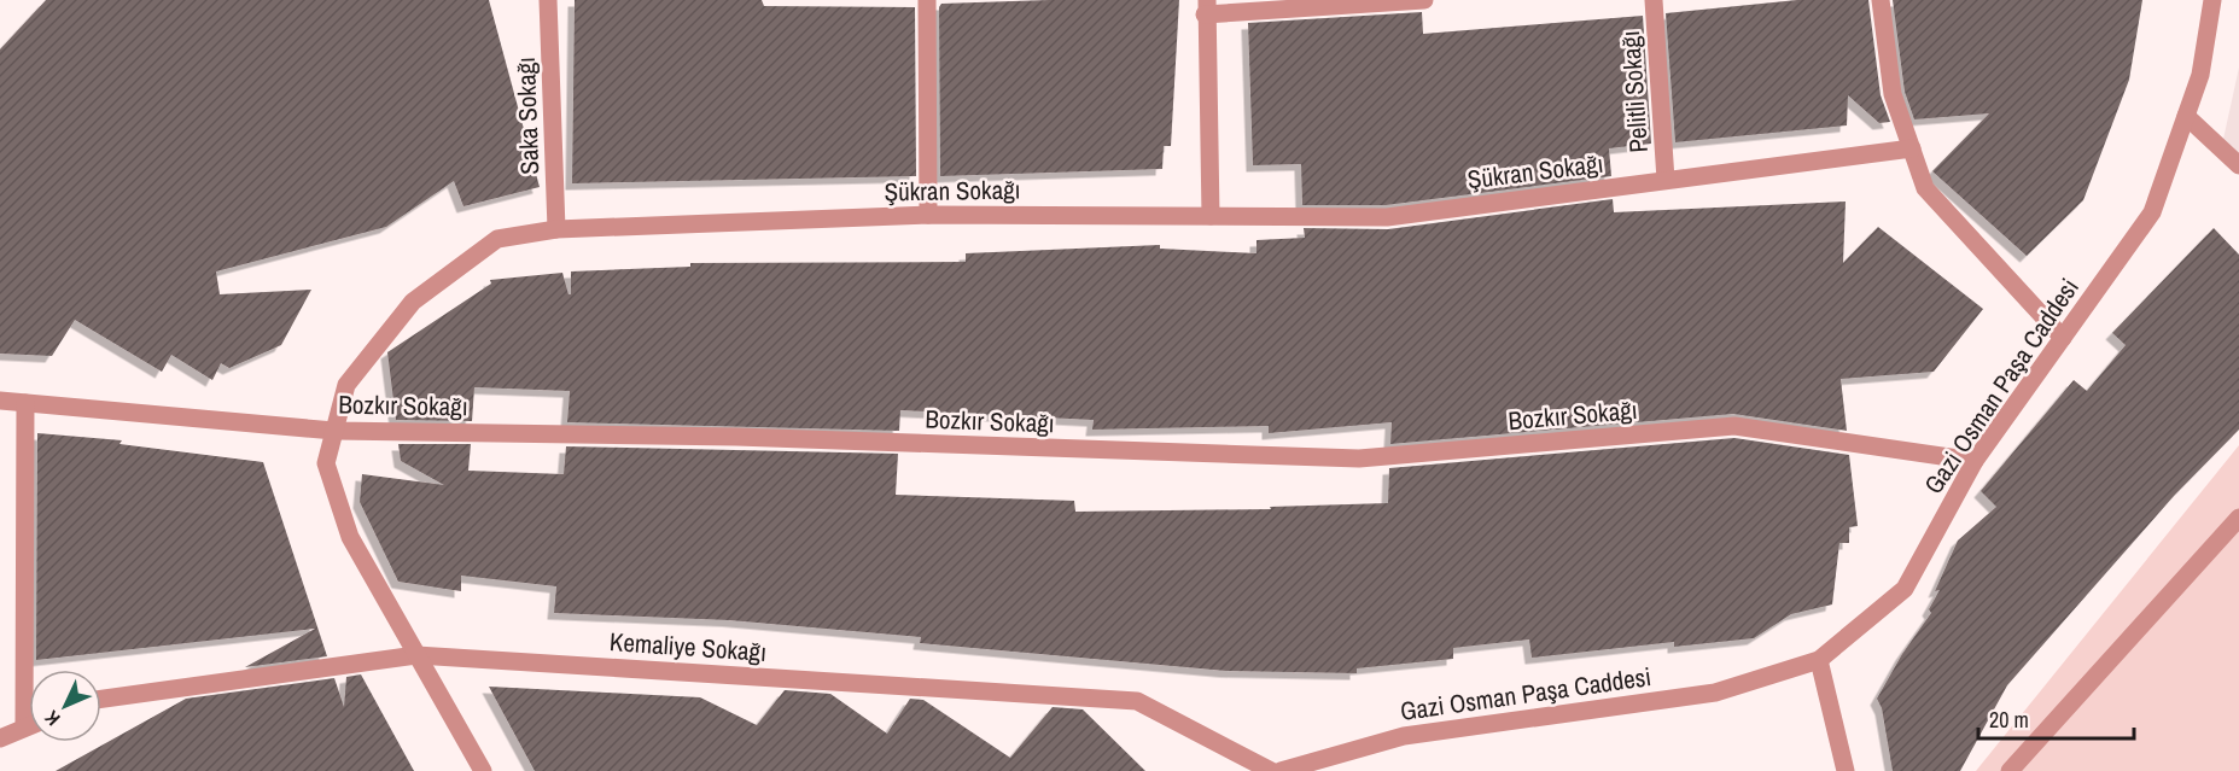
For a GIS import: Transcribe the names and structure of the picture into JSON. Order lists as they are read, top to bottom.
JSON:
{
  "streets": {
    "street": [
      "Pelitli Sokağı",
      "Saka Sokağı",
      "Şükran Sokağı",
      "Gazi Osman Paşa Caddesi",
      "Bozkır Sokağı",
      "Kemaliye Sokağı"
    ]
  },
  "crossings": [
    ["Pelitli Sokağı", "Şükran Sokağı"],
    ["Saka Sokağı", "Şükran Sokağı"],
    ["Şükran Sokağı", "Bozkır Sokağı"],
    ["Şükran Sokağı", "Kemaliye Sokağı"],
    ["Gazi Osman Paşa Caddesi", "Bozkır Sokağı"]
  ],
  "scale_bar": "20 m",
  "north": "bottom left"
}
